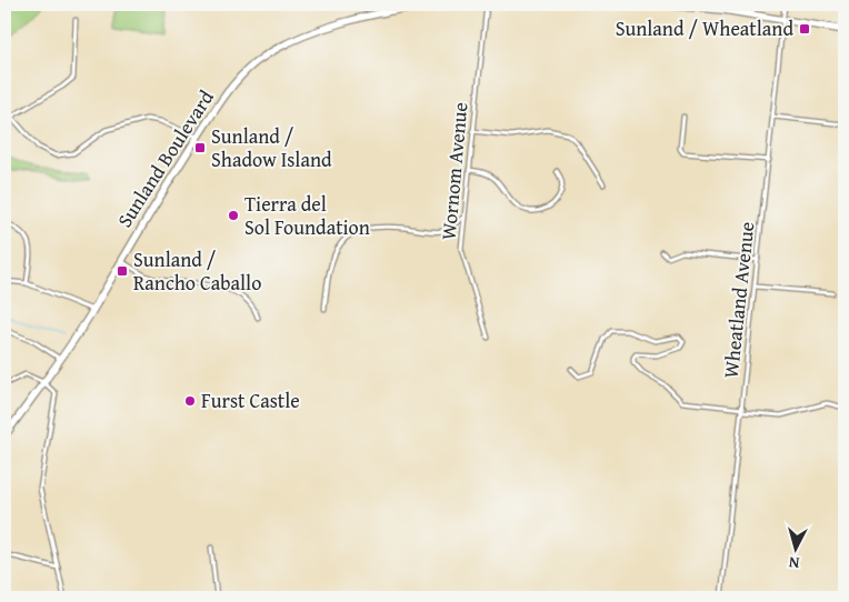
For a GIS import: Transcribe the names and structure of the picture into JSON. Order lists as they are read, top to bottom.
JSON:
{
  "streets": {
    "main road": ["Sunland Boulevard"],
    "street": ["Wornom Avenue", "Wheatland Avenue"]
  },
  "places": {
    "transit": ["Sunland / Wheatland", "Sunland / Shadow Island", "Sunland / Rancho Caballo"],
    "other": ["Tierra del Sol Foundation", "Furst Castle"]
  },
  "north": "bottom"
}
